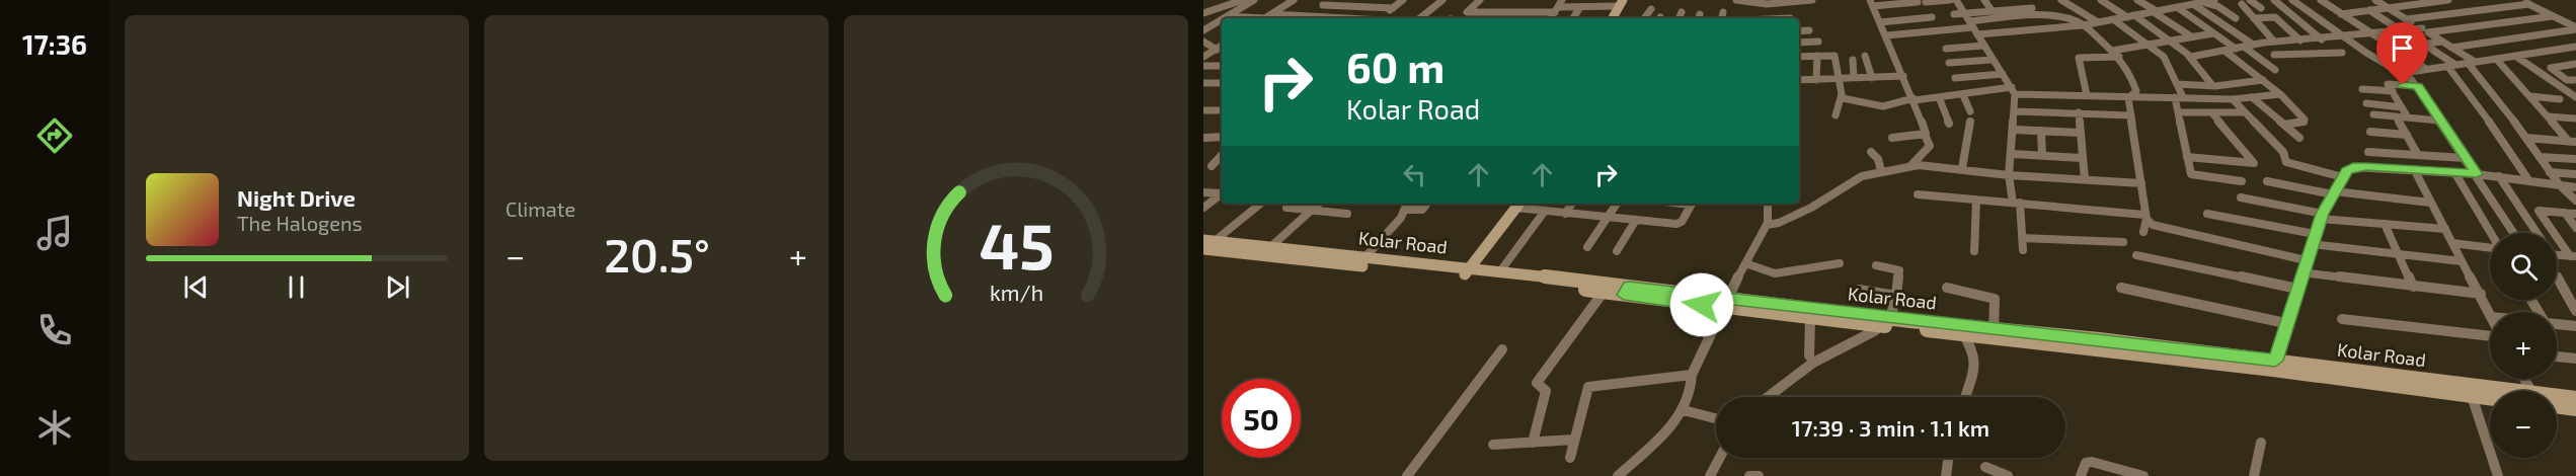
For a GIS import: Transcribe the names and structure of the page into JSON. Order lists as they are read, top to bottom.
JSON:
{
  "streets": {
    "main road": ["Kolar Road"]
  },
  "page": {
    "tabs": "17:36",
    "tile": "Climate",
    "turn": ["60 m", "Kolar Road"],
    "song": ["Night Drive", "The Halogens"],
    "heat": ["−", "20.5°", "+"],
    "map_buttons": ["+", "−"],
    "limit": "50",
    "trip": "17:39 · 3 min · 1.1 km",
    "gauge": ["45", "km/h"]
  }
}
